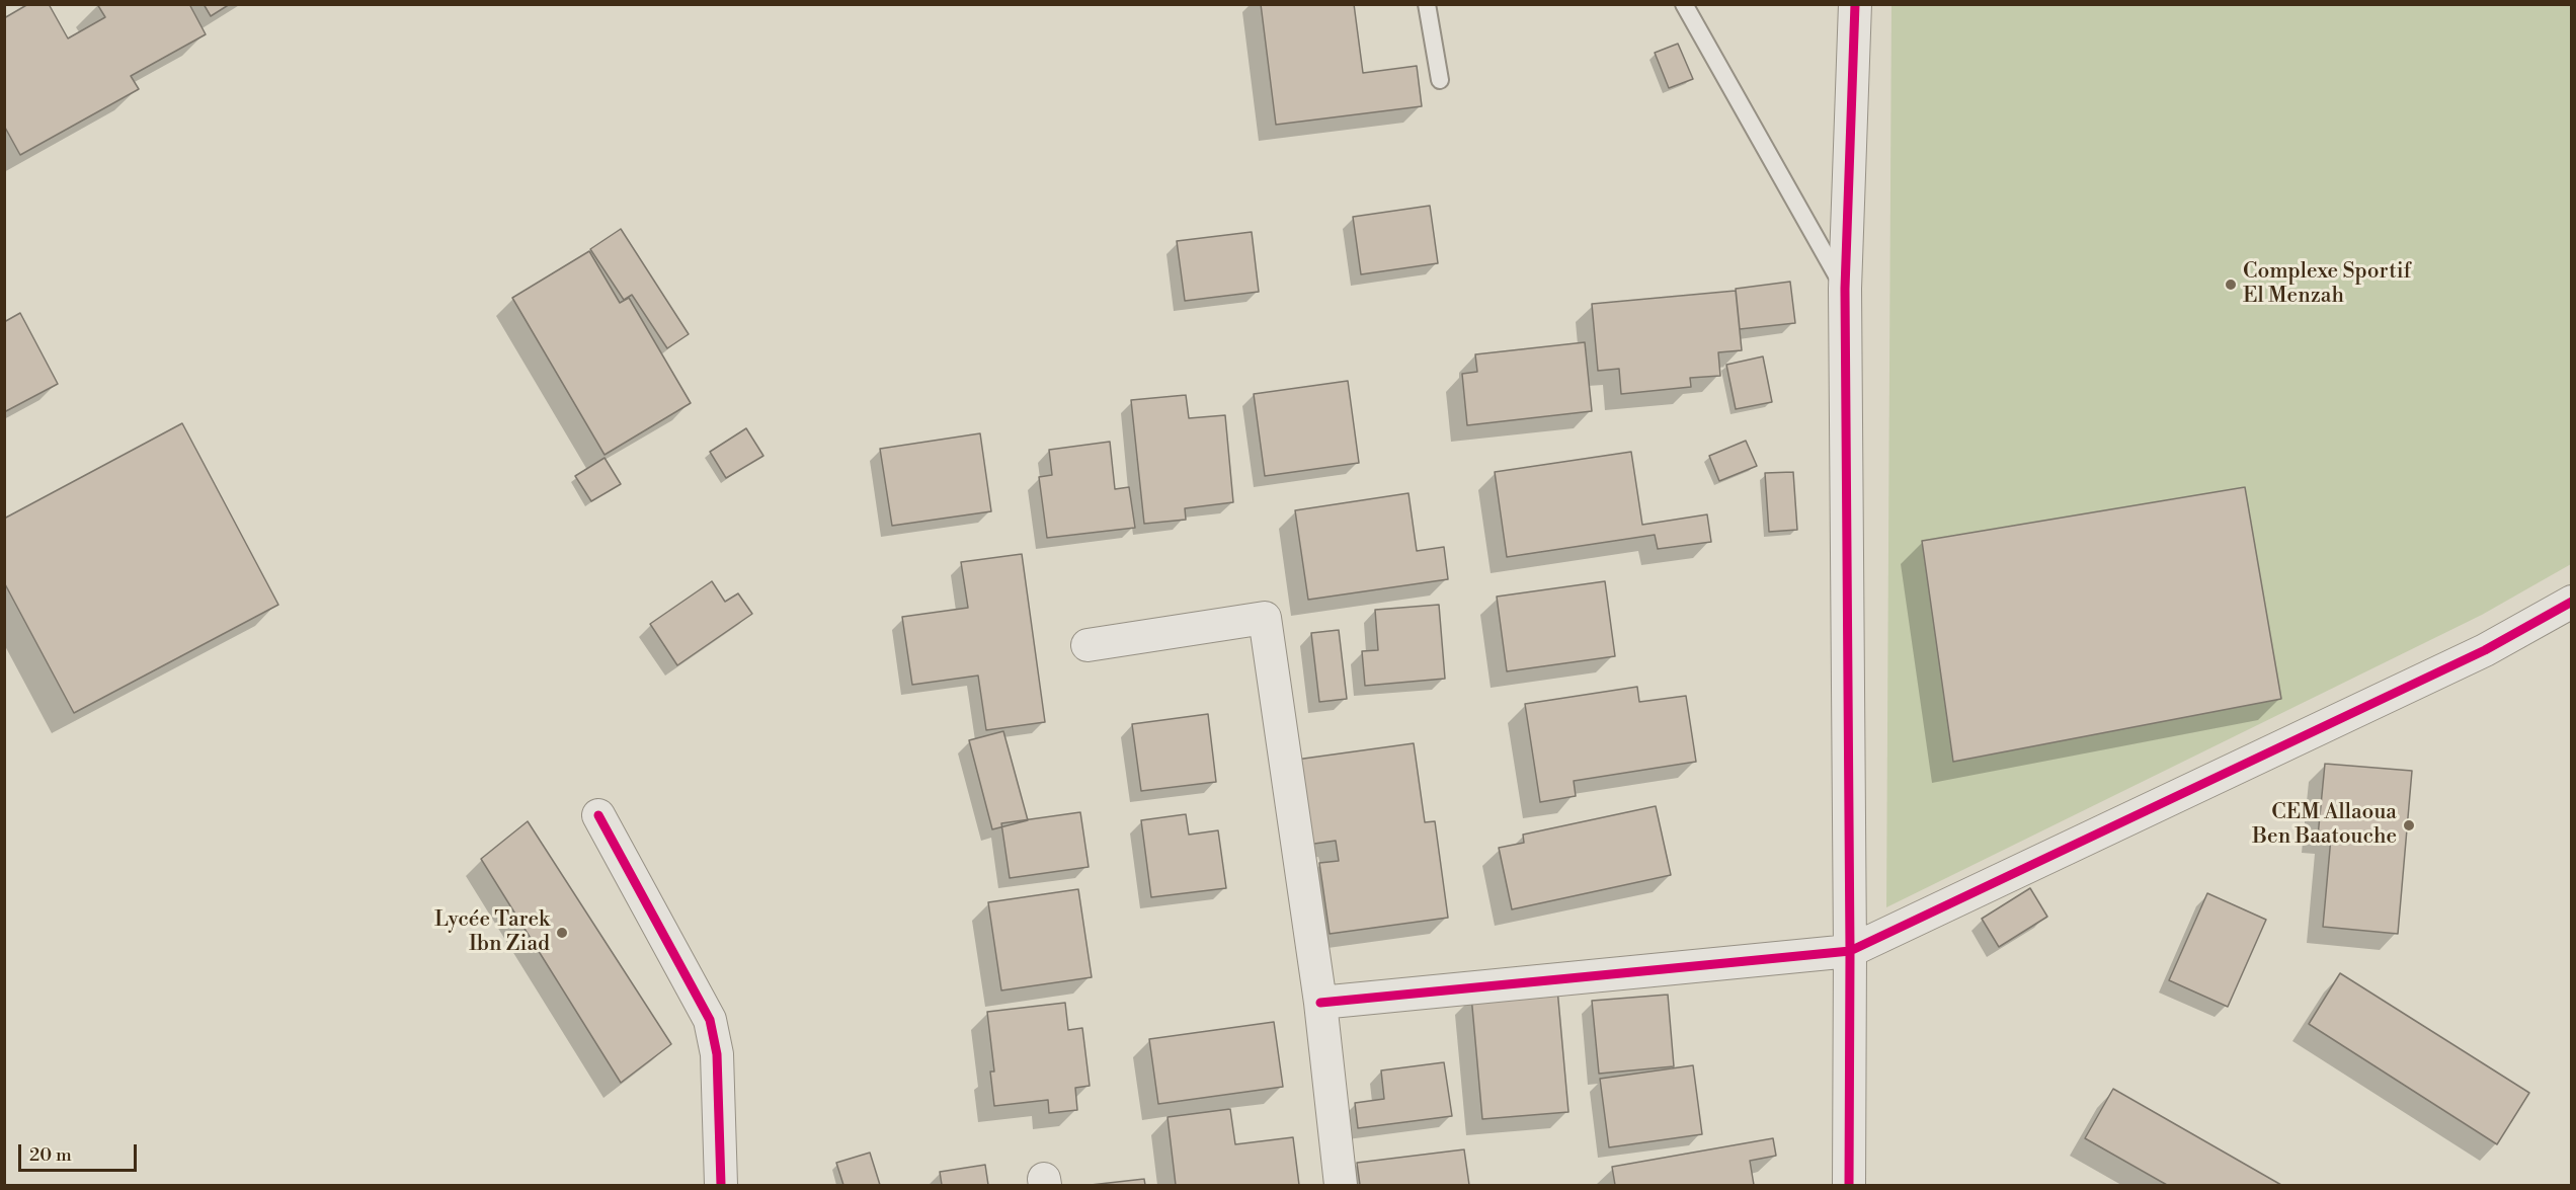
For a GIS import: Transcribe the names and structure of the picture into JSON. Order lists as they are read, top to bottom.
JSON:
{
  "places": ["Complexe Sportif El Menzah", "CEM Allaoua Ben Baatouche", "Lycée Tarek Ibn Ziad"],
  "scale_bar": "20 m"
}
